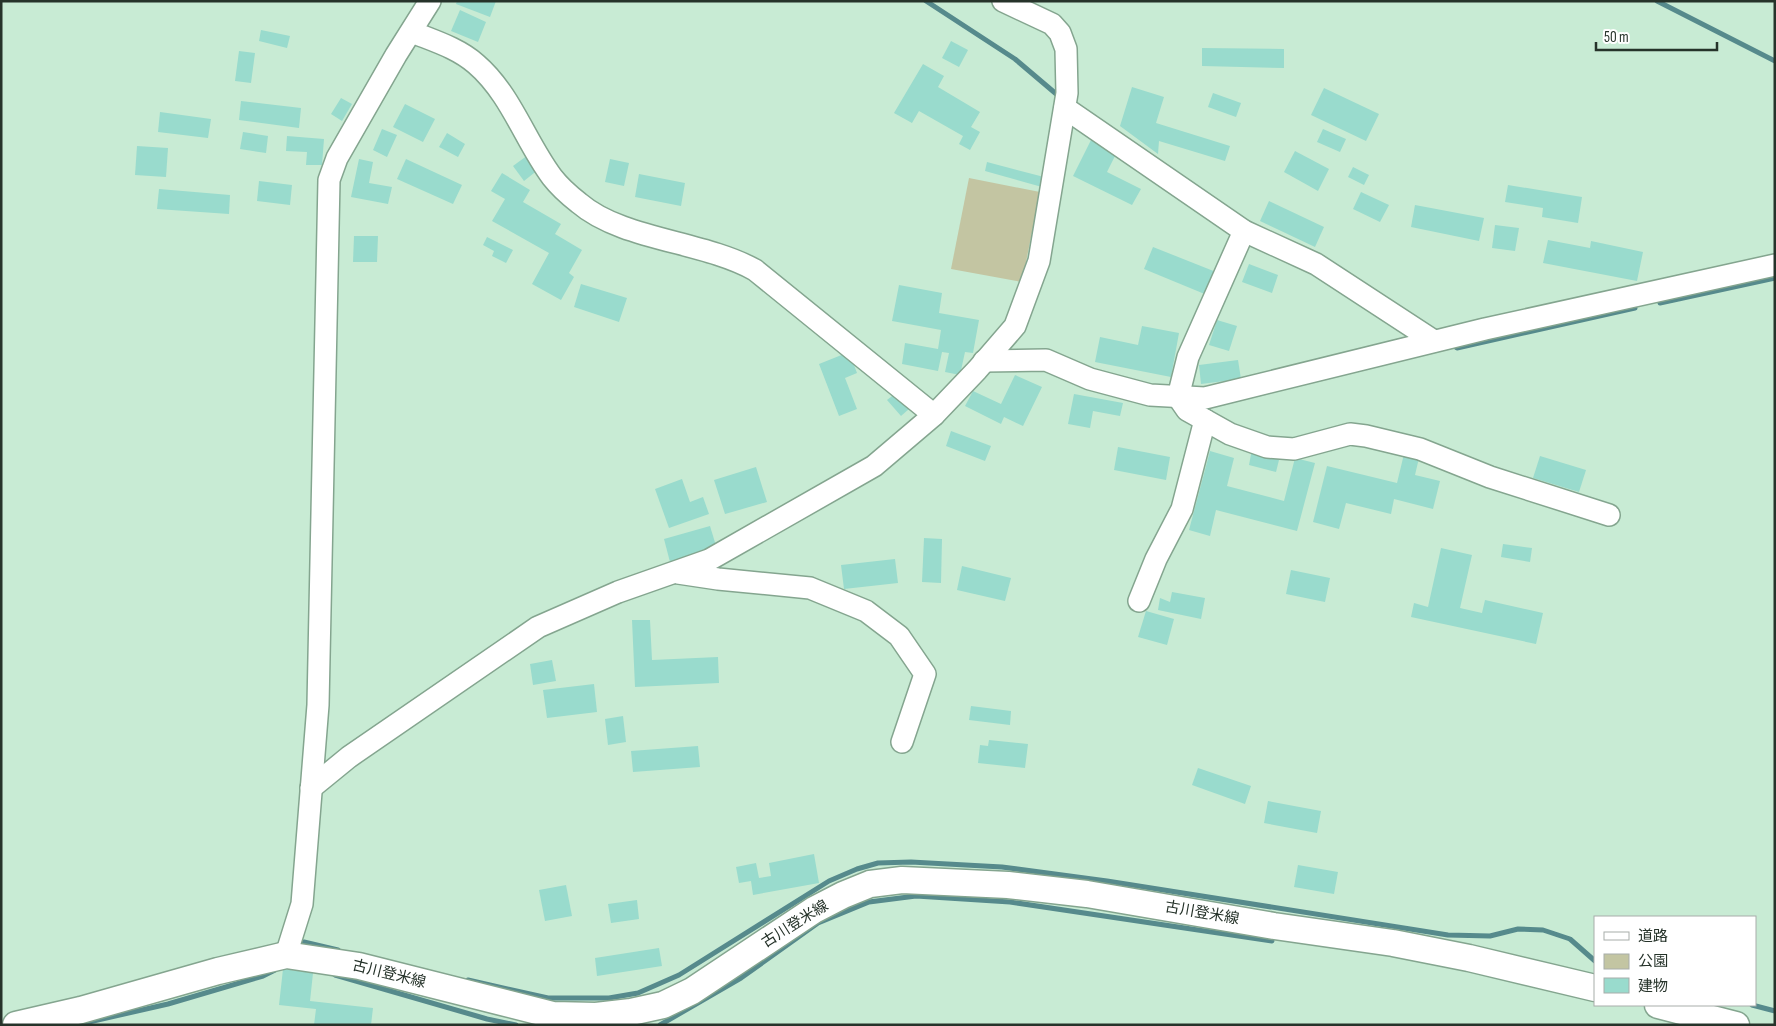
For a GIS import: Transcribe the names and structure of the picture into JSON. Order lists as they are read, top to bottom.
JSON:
{
  "streets": {
    "main road": ["古川登米線"]
  },
  "legend": ["道路", "公園", "建物"],
  "scale_bar": "50 m"
}
